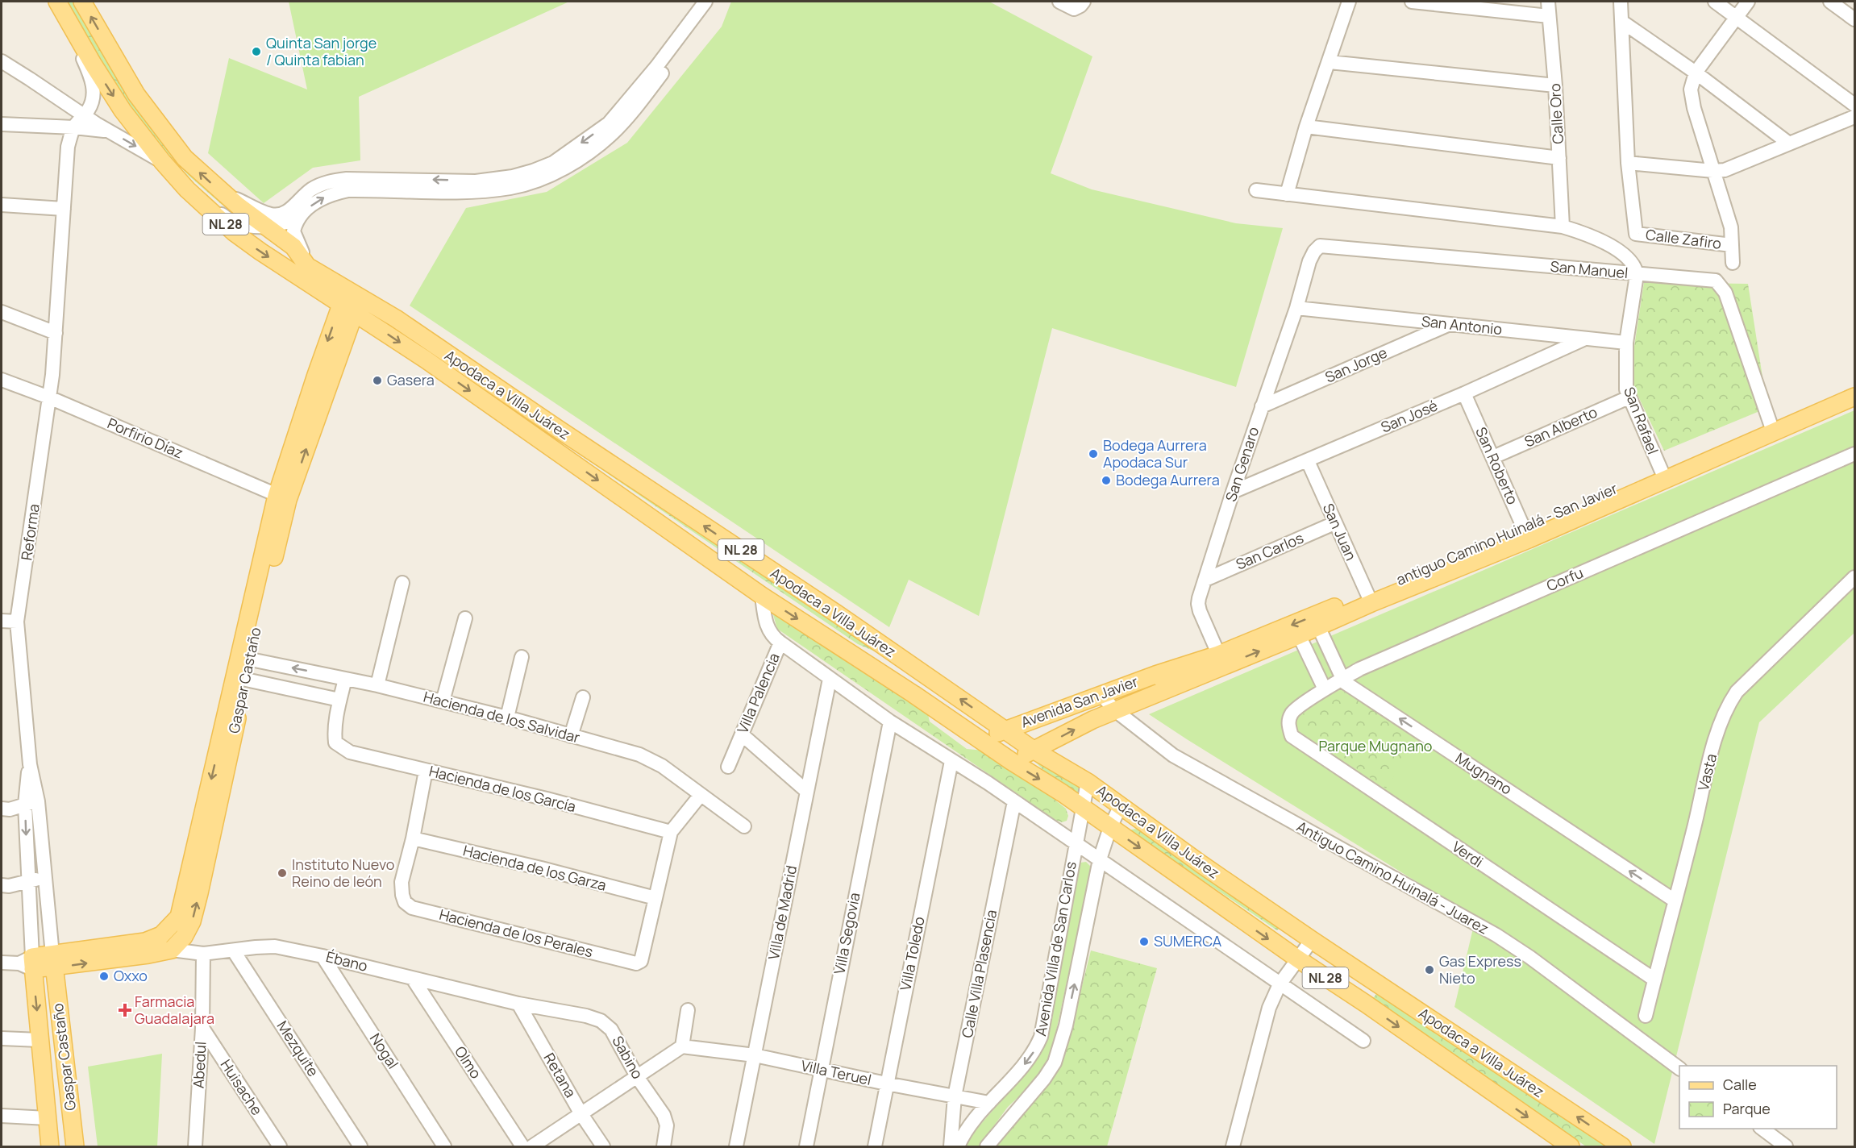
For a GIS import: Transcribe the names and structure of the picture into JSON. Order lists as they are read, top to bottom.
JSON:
{
  "streets": {
    "main road": [
      "NL 28",
      "Apodaca a Villa Juárez",
      "Gaspar Castaño",
      "Avenida San Javier"
    ],
    "street": [
      "Calle Oro",
      "Calle Zafiro",
      "San Manuel",
      "San Antonio",
      "San Jorge",
      "San José",
      "San Rafael",
      "San Alberto",
      "Porfirio Díaz",
      "San Genaro",
      "San Roberto",
      "Reforma",
      "San Juan",
      "San Carlos",
      "Corfu",
      "Villa Palencia",
      "Hacienda de los Salvidar",
      "Vasta",
      "Mugnano",
      "Hacienda de los García",
      "Verdi",
      "Hacienda de los Garza",
      "Antiguo Camino Huinalá - Juarez",
      "Villa de Madrid",
      "Hacienda de los Perales",
      "Villa Segovia",
      "Avenida Villa de San Carlos",
      "Villa Toledo",
      "Ébano",
      "Calle Villa Plasencia",
      "Mezquite",
      "Nogal",
      "Sabino",
      "Olmo",
      "Abedul",
      "Villa Teruel",
      "Retana",
      "Huisache"
    ]
  },
  "crossings": [
    ["San Manuel", "San Rafael"],
    ["San Manuel", "San Genaro"],
    ["San Antonio", "San Jorge"],
    ["San Antonio", "San José"],
    ["San Antonio", "San Rafael"],
    ["San Antonio", "San Genaro"],
    ["San Jorge", "San Genaro"],
    ["Apodaca a Villa Juárez", "Reforma"],
    ["Apodaca a Villa Juárez", "Gaspar Castaño"],
    ["Apodaca a Villa Juárez", "Villa Palencia"],
    ["Apodaca a Villa Juárez", "Avenida San Javier"],
    ["Apodaca a Villa Juárez", "Avenida Villa de San Carlos"],
    ["San José", "San Genaro"],
    ["San José", "San Roberto"],
    ["San José", "San Juan"],
    ["San Rafael", "San Alberto"],
    ["San Alberto", "San Roberto"],
    ["Porfirio Díaz", "Reforma"],
    ["Porfirio Díaz", "Gaspar Castaño"],
    ["San Genaro", "San Carlos"],
    ["San Juan", "San Carlos"],
    ["Corfu", "Mugnano"],
    ["Corfu", "Verdi"],
    ["Gaspar Castaño", "Hacienda de los Salvidar"],
    ["Gaspar Castaño", "Ébano"],
    ["Avenida San Javier", "Antiguo Camino Huinalá - Juarez"],
    ["Vasta", "Mugnano"],
    ["Vasta", "Verdi"],
    ["Hacienda de los Garza", "Hacienda de los Perales"],
    ["Villa de Madrid", "Villa Teruel"],
    ["Villa Segovia", "Villa Teruel"],
    ["Avenida Villa de San Carlos", "Villa Teruel"],
    ["Villa Toledo", "Villa Teruel"],
    ["Ébano", "Mezquite"],
    ["Ébano", "Nogal"],
    ["Ébano", "Sabino"],
    ["Ébano", "Olmo"],
    ["Ébano", "Abedul"],
    ["Ébano", "Retana"],
    ["Calle Villa Plasencia", "Villa Teruel"],
    ["Sabino", "Retana"],
    ["Abedul", "Huisache"]
  ],
  "one_way": ["Mugnano"],
  "parks": ["Parque Mugnano"],
  "places": {
    "other": [
      "Quinta San jorge / Quinta fabian",
      "Gasera",
      "Bodega Aurrera Apodaca Sur",
      "Bodega Aurrera",
      "Instituto Nuevo Reino de león",
      "SUMERCA",
      "Gas Express Nieto",
      "Oxxo"
    ],
    "health": ["Farmacia Guadalajara"]
  },
  "legend": ["Calle", "Parque"]
}
